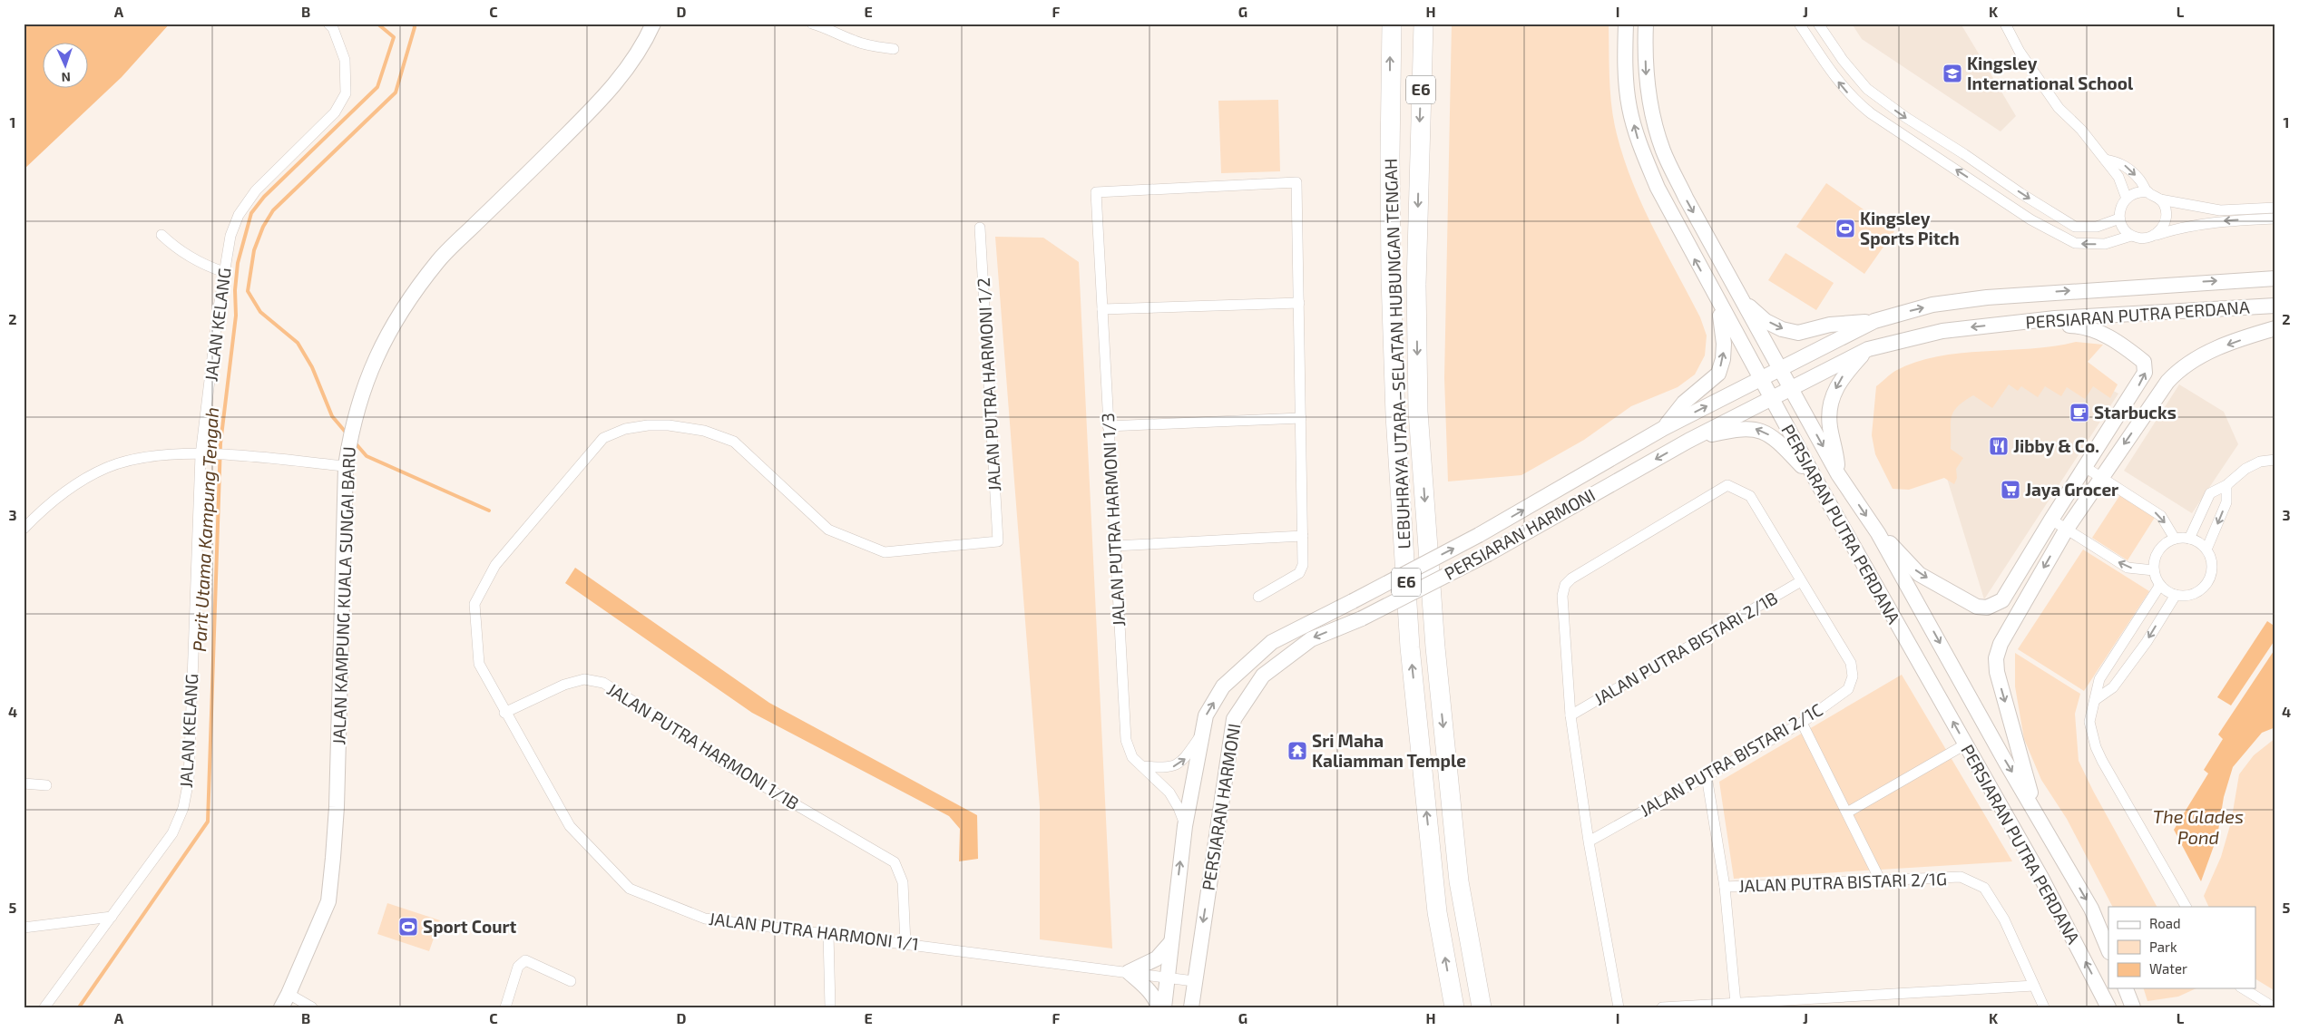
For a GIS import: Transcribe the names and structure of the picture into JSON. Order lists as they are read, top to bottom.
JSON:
{
  "streets": {
    "highway": ["E6", "LEBUHRAYA UTARA–SELATAN HUBUNGAN TENGAH"],
    "main road": ["PERSIARAN PUTRA PERDANA", "PERSIARAN HARMONI", "JALAN KAMPUNG KUALA SUNGAI BARU"],
    "street": [
      "JALAN KELANG",
      "JALAN PUTRA HARMONI 1/2",
      "JALAN PUTRA HARMONI 1/3",
      "JALAN PUTRA BISTARI 2/1B",
      "JALAN PUTRA HARMONI 1/1B",
      "JALAN PUTRA BISTARI 2/1C",
      "JALAN PUTRA BISTARI 2/1G",
      "JALAN PUTRA HARMONI 1/1"
    ]
  },
  "crossings": [
    ["PERSIARAN PUTRA PERDANA", "PERSIARAN HARMONI"],
    ["JALAN PUTRA HARMONI 1/2", "JALAN PUTRA HARMONI 1/1"],
    ["JALAN PUTRA HARMONI 1/3", "PERSIARAN HARMONI"],
    ["PERSIARAN HARMONI", "JALAN PUTRA HARMONI 1/1"],
    ["JALAN PUTRA BISTARI 2/1B", "JALAN PUTRA BISTARI 2/1C"],
    ["JALAN PUTRA HARMONI 1/1B", "JALAN PUTRA HARMONI 1/1"]
  ],
  "water": ["Parit Utama Kampung Tengah", "The Glades Pond"],
  "places": {
    "school or university": ["Kingsley International School"],
    "sports": ["Kingsley Sports Pitch", "Sport Court"],
    "cafe": ["Starbucks"],
    "restaurant": ["Jibby & Co."],
    "supermarket": ["Jaya Grocer"],
    "temple": ["Sri Maha Kaliamman Temple"]
  },
  "legend": ["Road", "Park", "Water"],
  "north": "bottom",
  "grid": {
    "columns": [
      "A",
      "B",
      "C",
      "D",
      "E",
      "F",
      "G",
      "H",
      "I",
      "J",
      "K",
      "L"
    ],
    "rows": [
      "1",
      "2",
      "3",
      "4",
      "5"
    ]
  }
}
